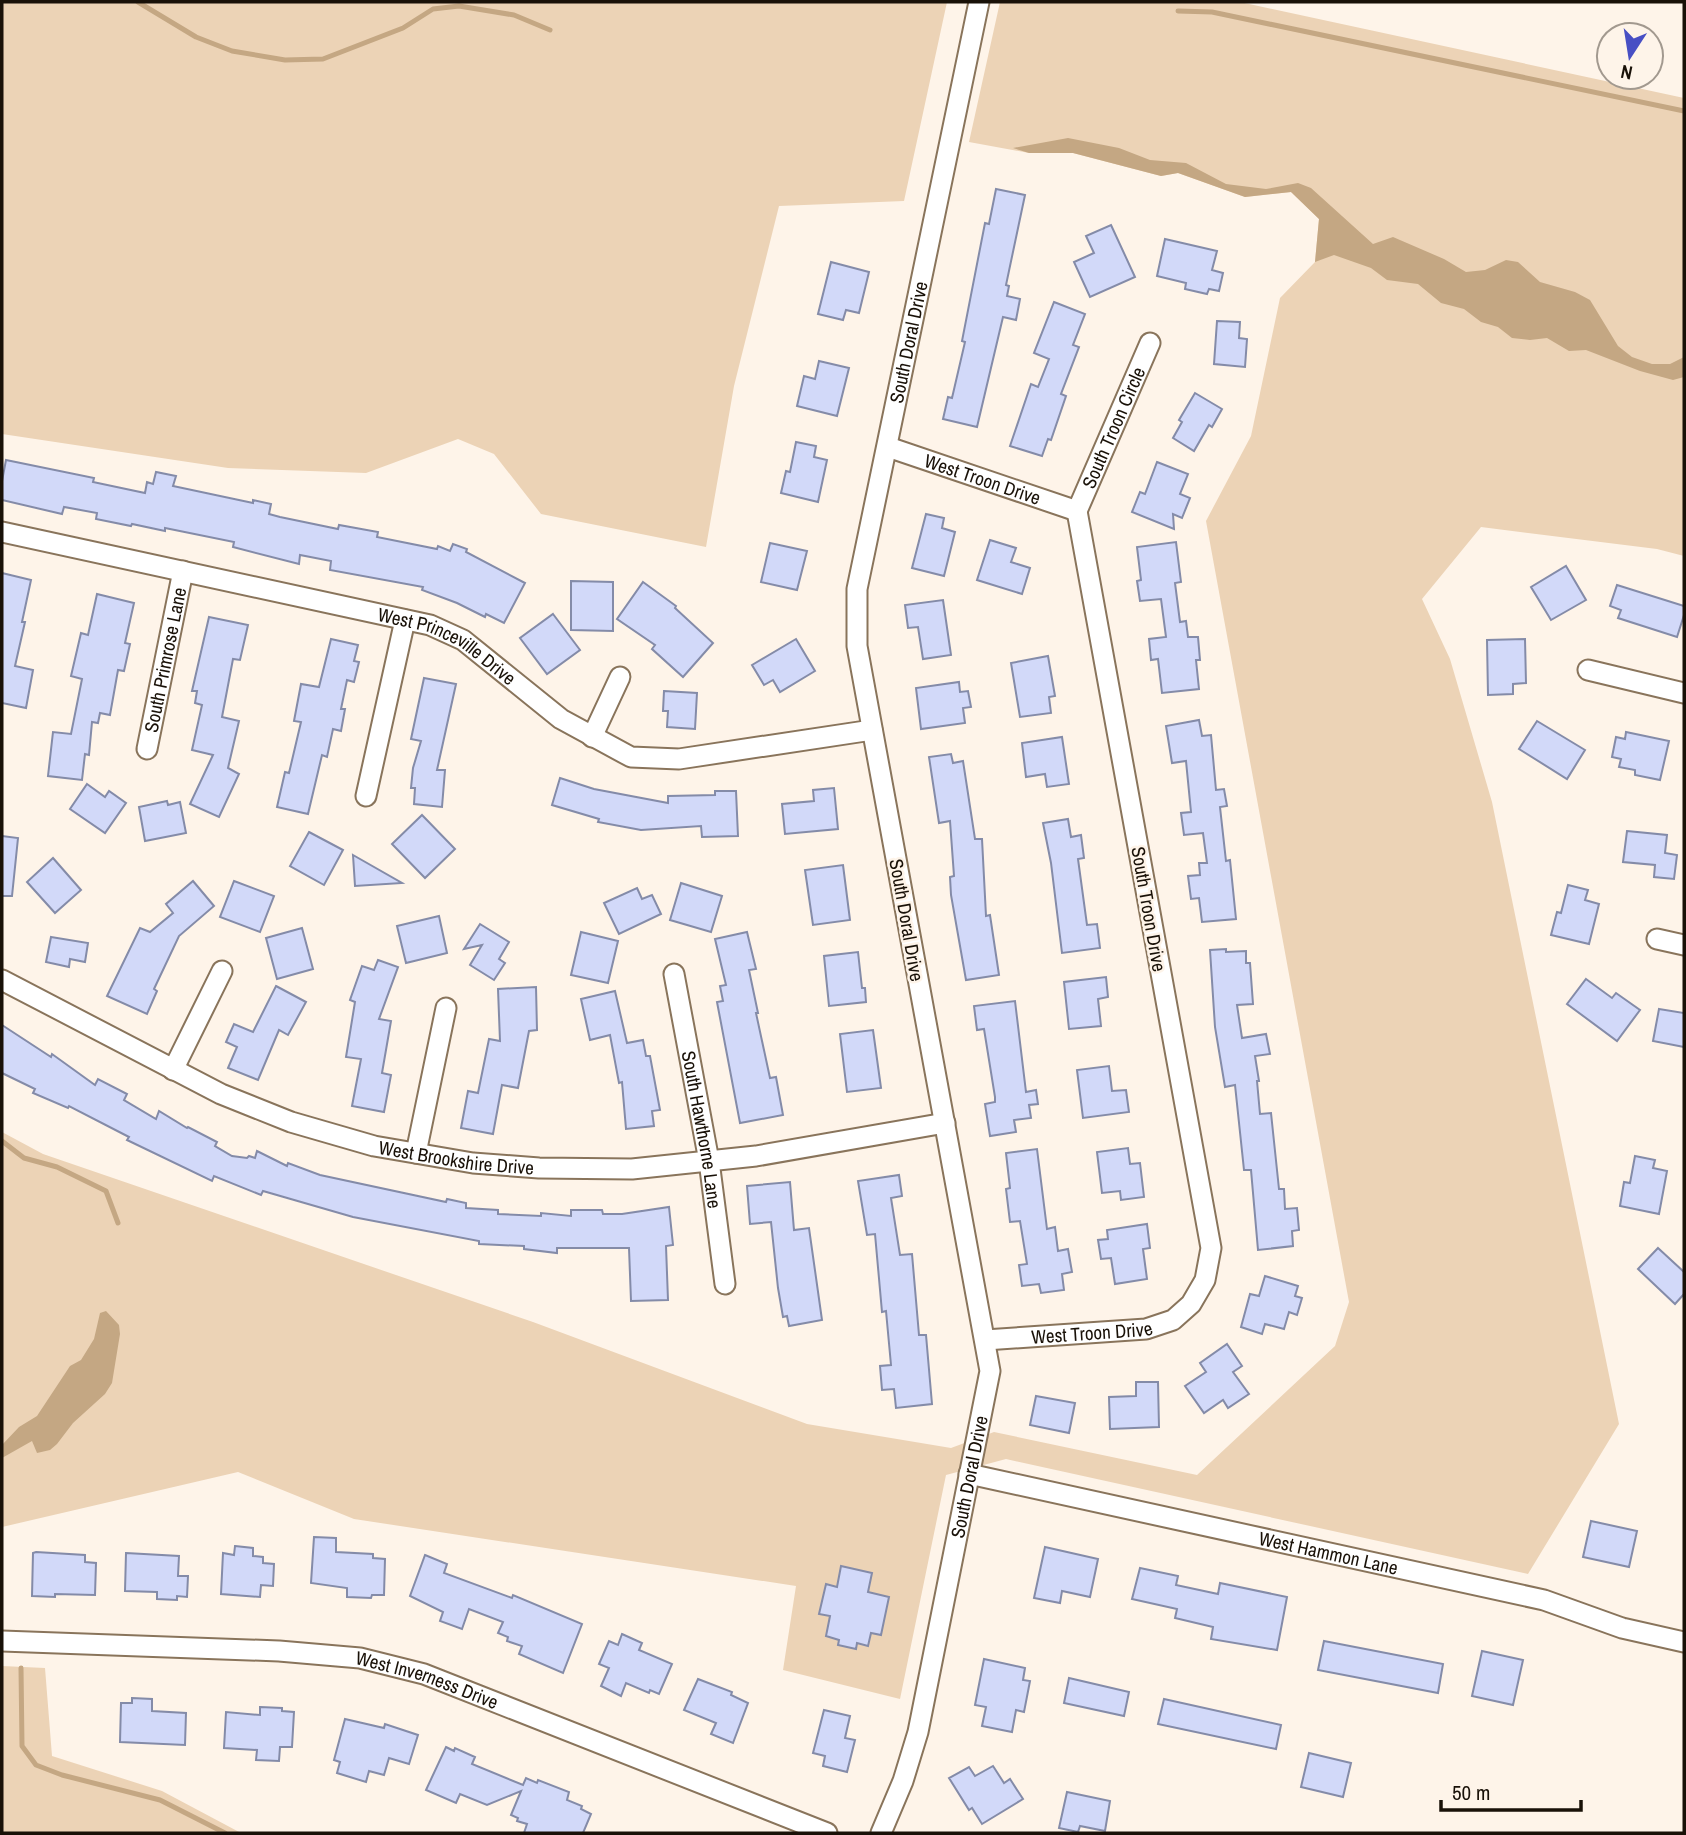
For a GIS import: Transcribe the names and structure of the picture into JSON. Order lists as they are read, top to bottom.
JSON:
{
  "streets": {
    "street": [
      "South Doral Drive",
      "South Troon Circle",
      "West Troon Drive",
      "West Princeville Drive",
      "South Primrose Lane",
      "South Troon Drive",
      "South Hawthorne Lane",
      "West Brookshire Drive",
      "West Hammon Lane",
      "West Inverness Drive"
    ]
  },
  "crossings": [
    ["South Doral Drive", "West Troon Drive"],
    ["South Doral Drive", "West Princeville Drive"],
    ["South Doral Drive", "West Brookshire Drive"],
    ["South Doral Drive", "West Hammon Lane"],
    ["South Troon Circle", "West Troon Drive"],
    ["South Troon Circle", "South Troon Drive"],
    ["West Troon Drive", "South Troon Drive"],
    ["West Princeville Drive", "South Primrose Lane"],
    ["South Hawthorne Lane", "West Brookshire Drive"]
  ],
  "scale_bar": "50 m",
  "north": "bottom"
}
